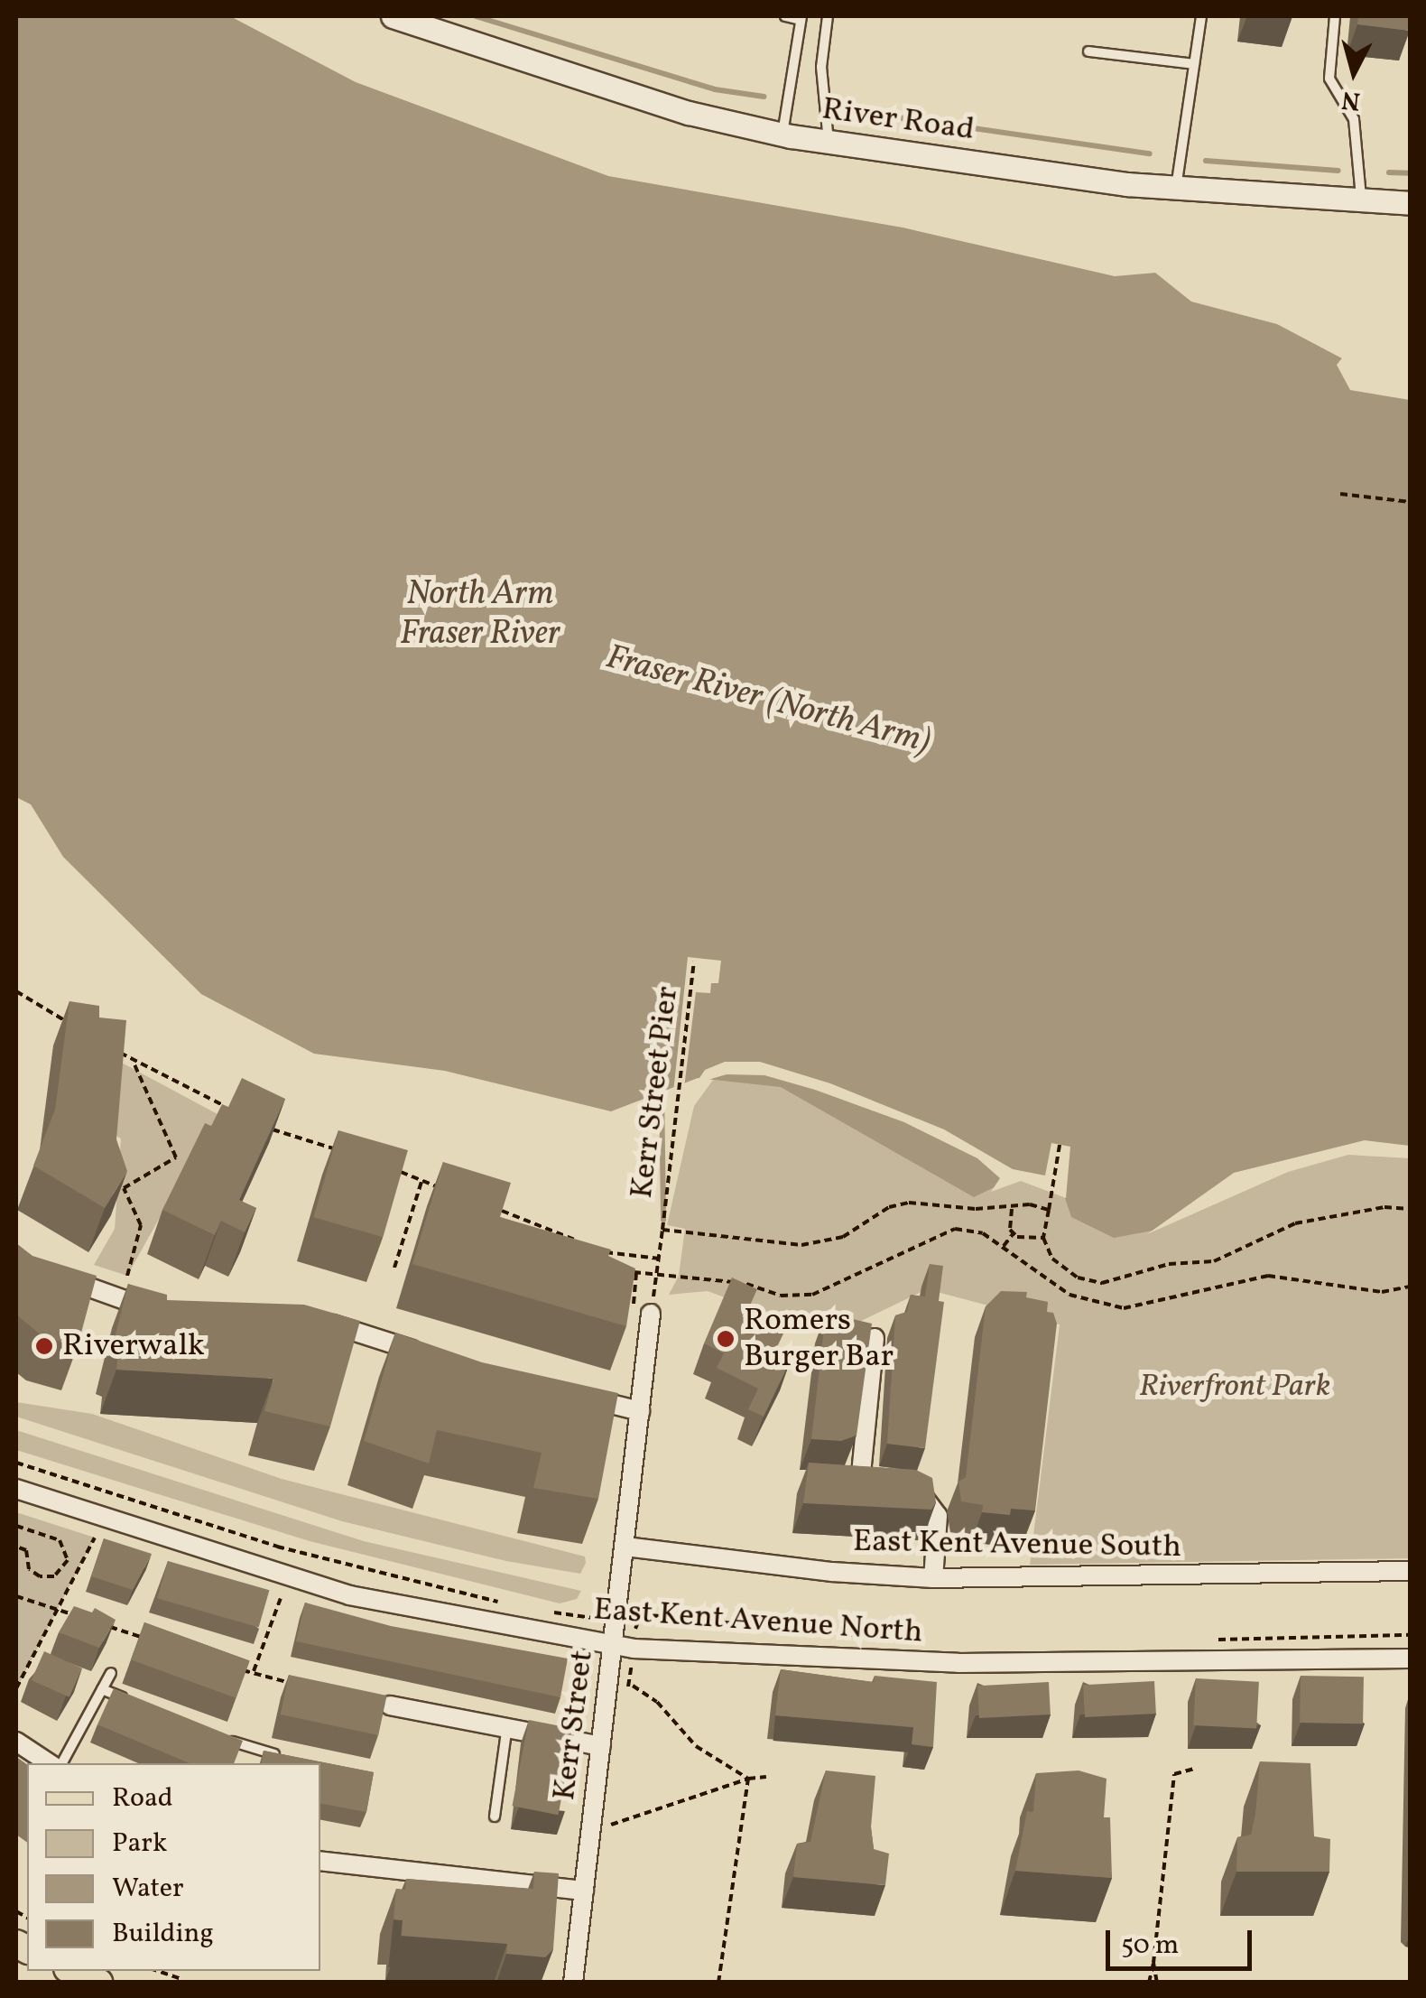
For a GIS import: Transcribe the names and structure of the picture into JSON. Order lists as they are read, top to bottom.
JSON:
{
  "streets": {
    "street": [
      "River Road",
      "East Kent Avenue South",
      "East Kent Avenue North",
      "Kerr Street"
    ],
    "path": ["Kerr Street Pier"]
  },
  "crossings": [
    ["East Kent Avenue South", "Kerr Street"],
    ["East Kent Avenue North", "Kerr Street"]
  ],
  "water": ["North Arm Fraser River", "Fraser River (North Arm)"],
  "parks": ["Riverfront Park"],
  "places": ["Romers Burger Bar", "Riverwalk"],
  "legend": [
    "Road",
    "Park",
    "Water",
    "Building"
  ],
  "scale_bar": "50 m",
  "north": "bottom"
}
